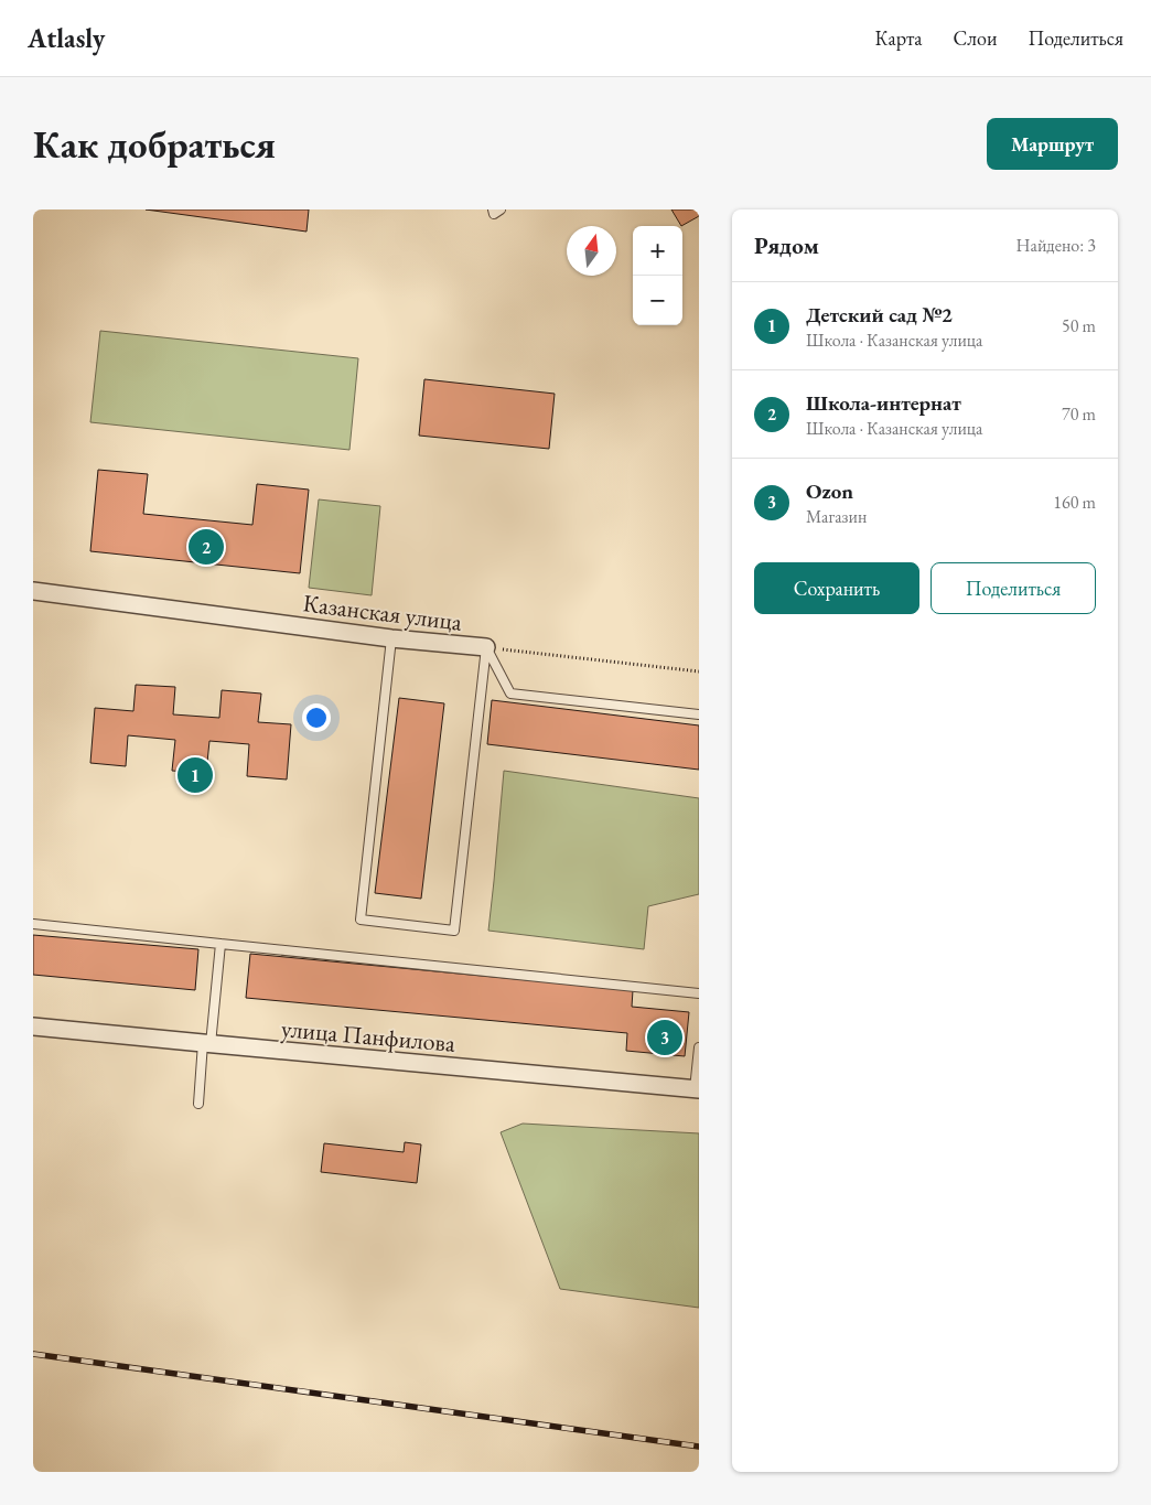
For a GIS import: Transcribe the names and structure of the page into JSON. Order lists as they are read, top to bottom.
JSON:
{
  "streets": {
    "street": ["Казанская улица", "улица Панфилова"]
  },
  "north": "top",
  "page": {
    "header": "Atlasly",
    "nav": ["Карта", "Слои", "Поделиться"],
    "buttons": [
      "Маршрут",
      ["Сохранить", "Поделиться"]
    ],
    "title": "Как добраться",
    "heading": ["Рядом", "Найдено: 3"],
    "map_buttons": ["+", "−"],
    "list": [
      {
        "mark": "1",
        "name": "Детский сад №2",
        "note": "Школа · Казанская улица",
        "value": "50 m"
      },
      {
        "mark": "2",
        "name": "Школа-интернат",
        "note": "Школа · Казанская улица",
        "value": "70 m"
      },
      {
        "mark": "3",
        "name": "Ozon",
        "note": "Магазин",
        "value": "160 m"
      }
    ],
    "pins": ["2", "1", "3"]
  }
}
